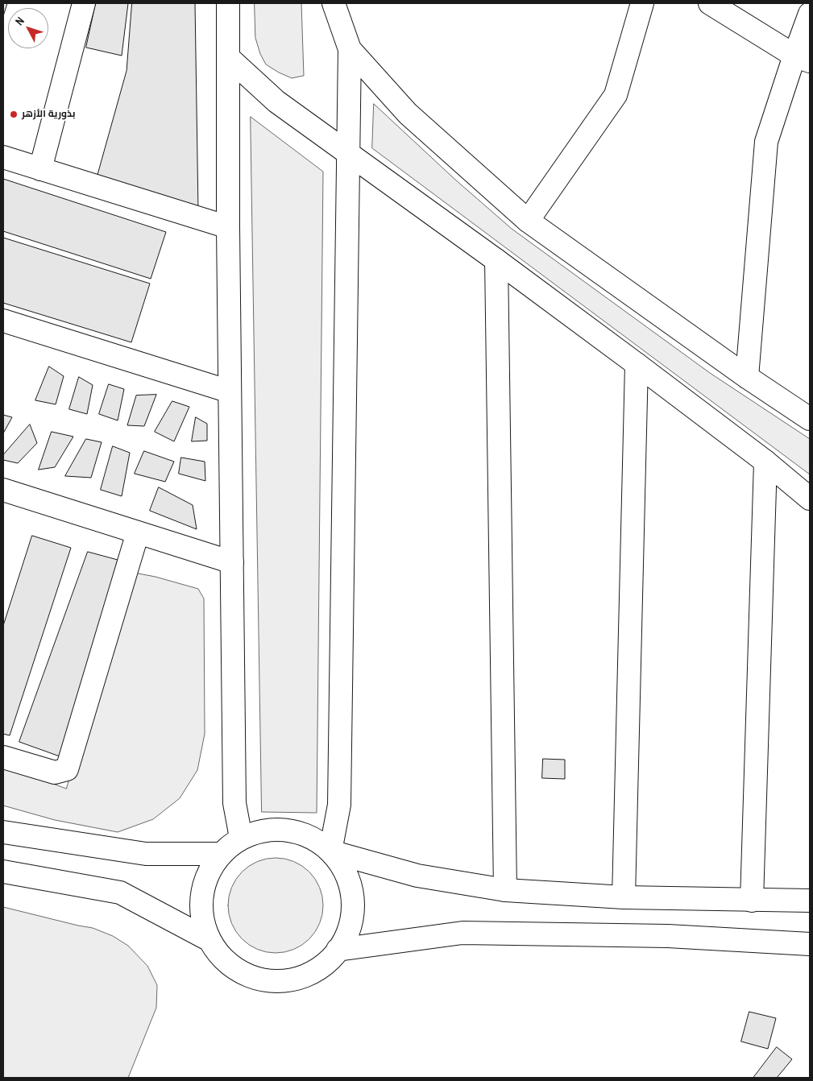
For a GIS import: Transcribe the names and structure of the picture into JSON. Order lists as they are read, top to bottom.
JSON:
{
  "places": ["بذورية الأزهر"],
  "north": "top left"
}
